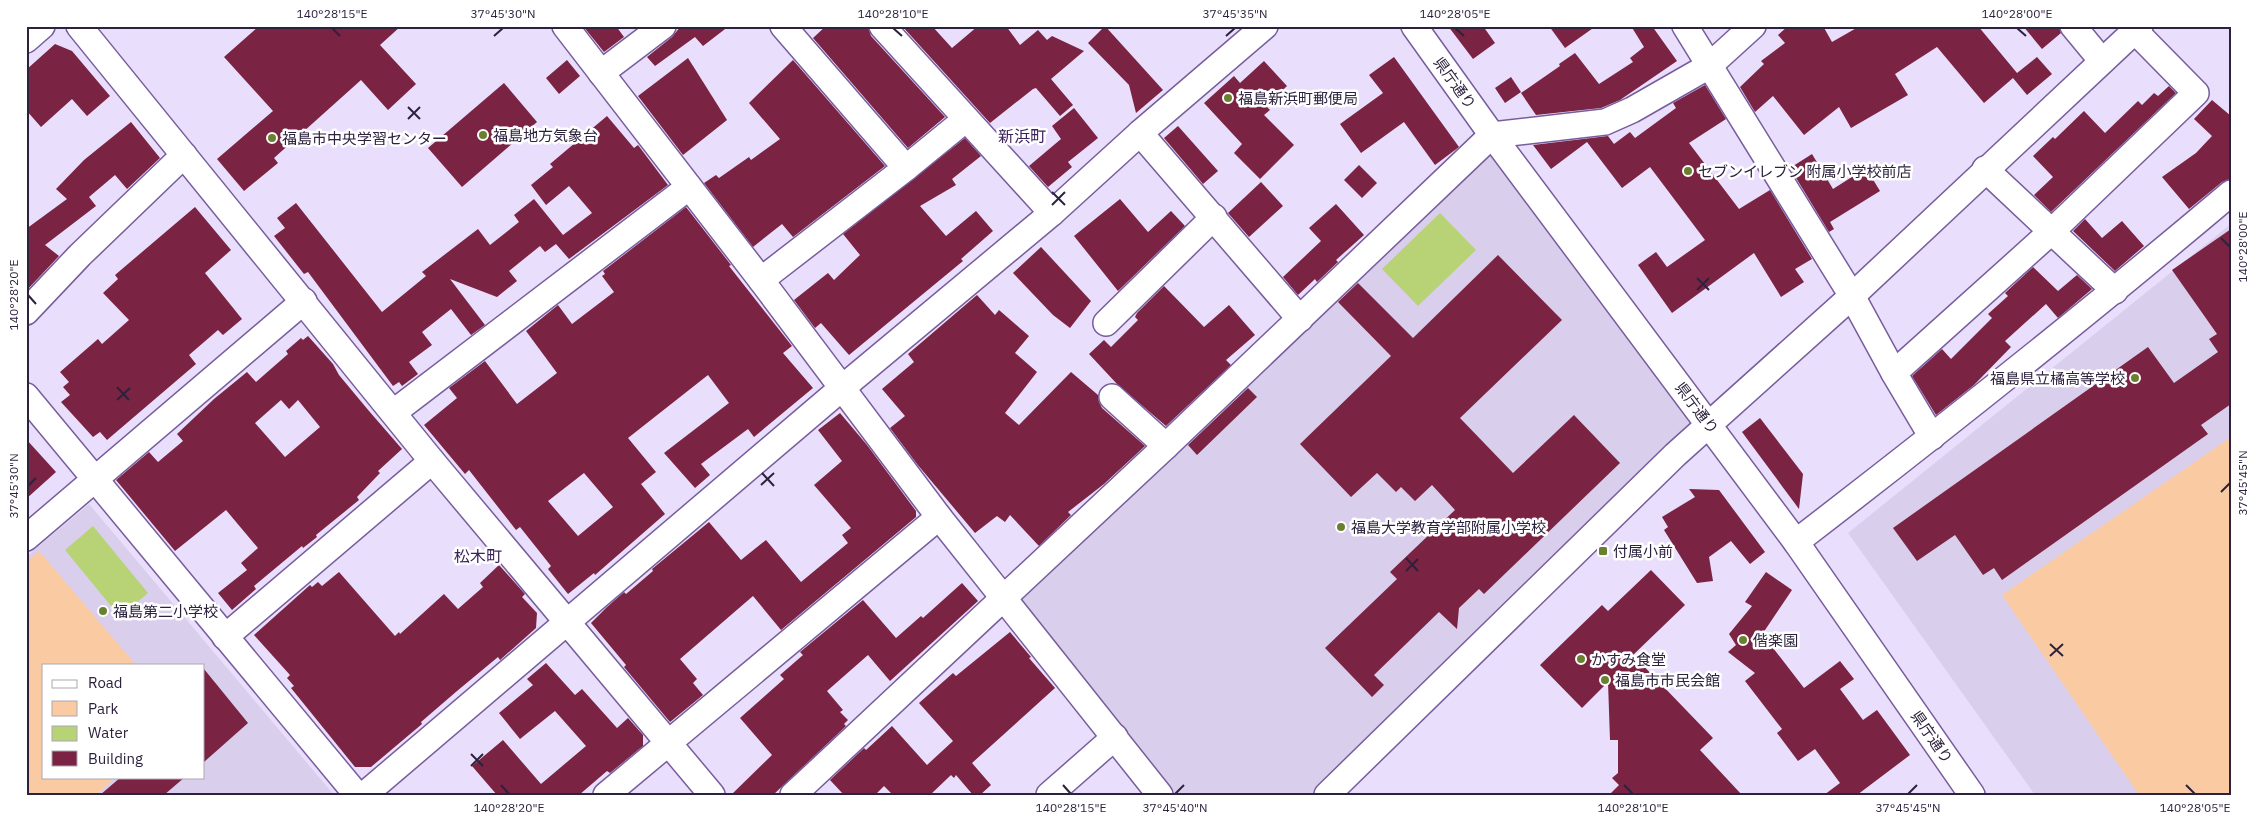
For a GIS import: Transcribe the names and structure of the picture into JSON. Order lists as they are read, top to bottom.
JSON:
{
  "streets": {
    "street": ["県庁通り"]
  },
  "districts": ["新浜町", "松木町"],
  "places": {
    "other": [
      "福島新浜町郵便局",
      "福島地方気象台",
      "福島市中央学習センター",
      "セブンイレブン 附属小学校前店",
      "福島県立橘高等学校",
      "福島大学教育学部附属小学校",
      "福島第二小学校",
      "偕楽園",
      "かすみ食堂",
      "福島市市民会館"
    ],
    "transit": ["付属小前"]
  },
  "legend": [
    "Road",
    "Park",
    "Water",
    "Building"
  ],
  "coordinates": [
    "140°28'15\"E",
    "37°45'30\"N",
    "140°28'10\"E",
    "37°45'35\"N",
    "140°28'05\"E",
    "140°28'00\"E",
    "140°28'20\"E",
    "37°45'45\"N",
    "37°45'40\"N"
  ]
}
